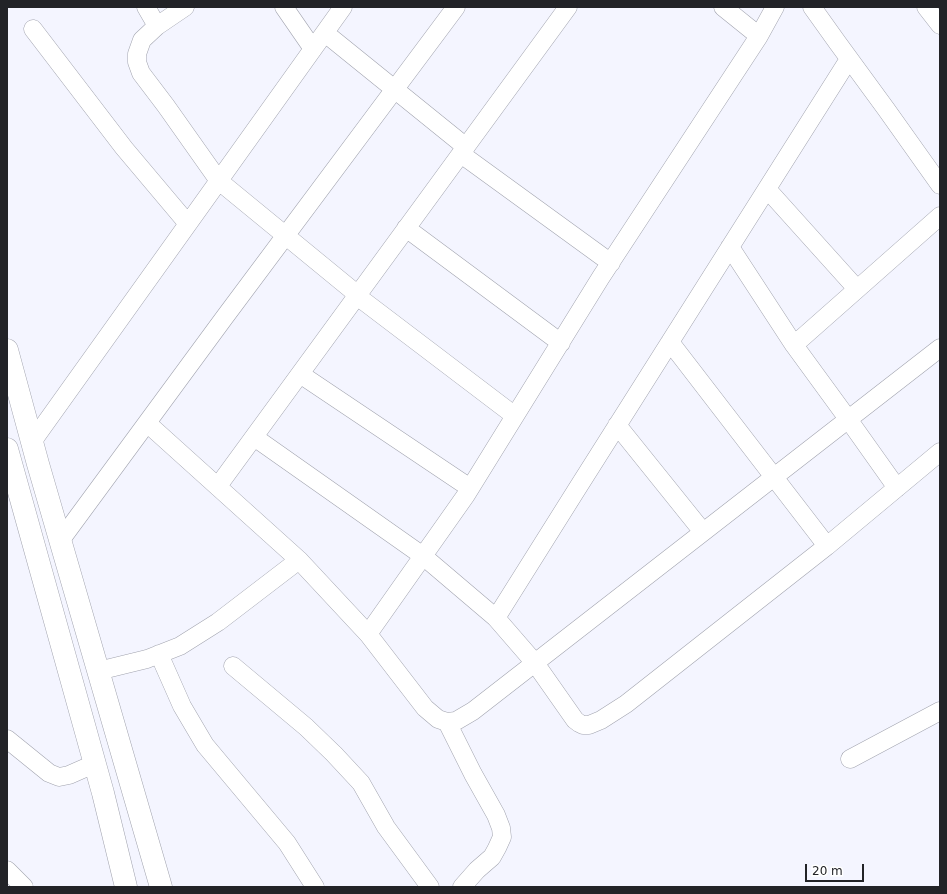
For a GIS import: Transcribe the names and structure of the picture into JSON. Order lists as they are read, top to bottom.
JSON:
{
  "scale_bar": "20 m"
}
